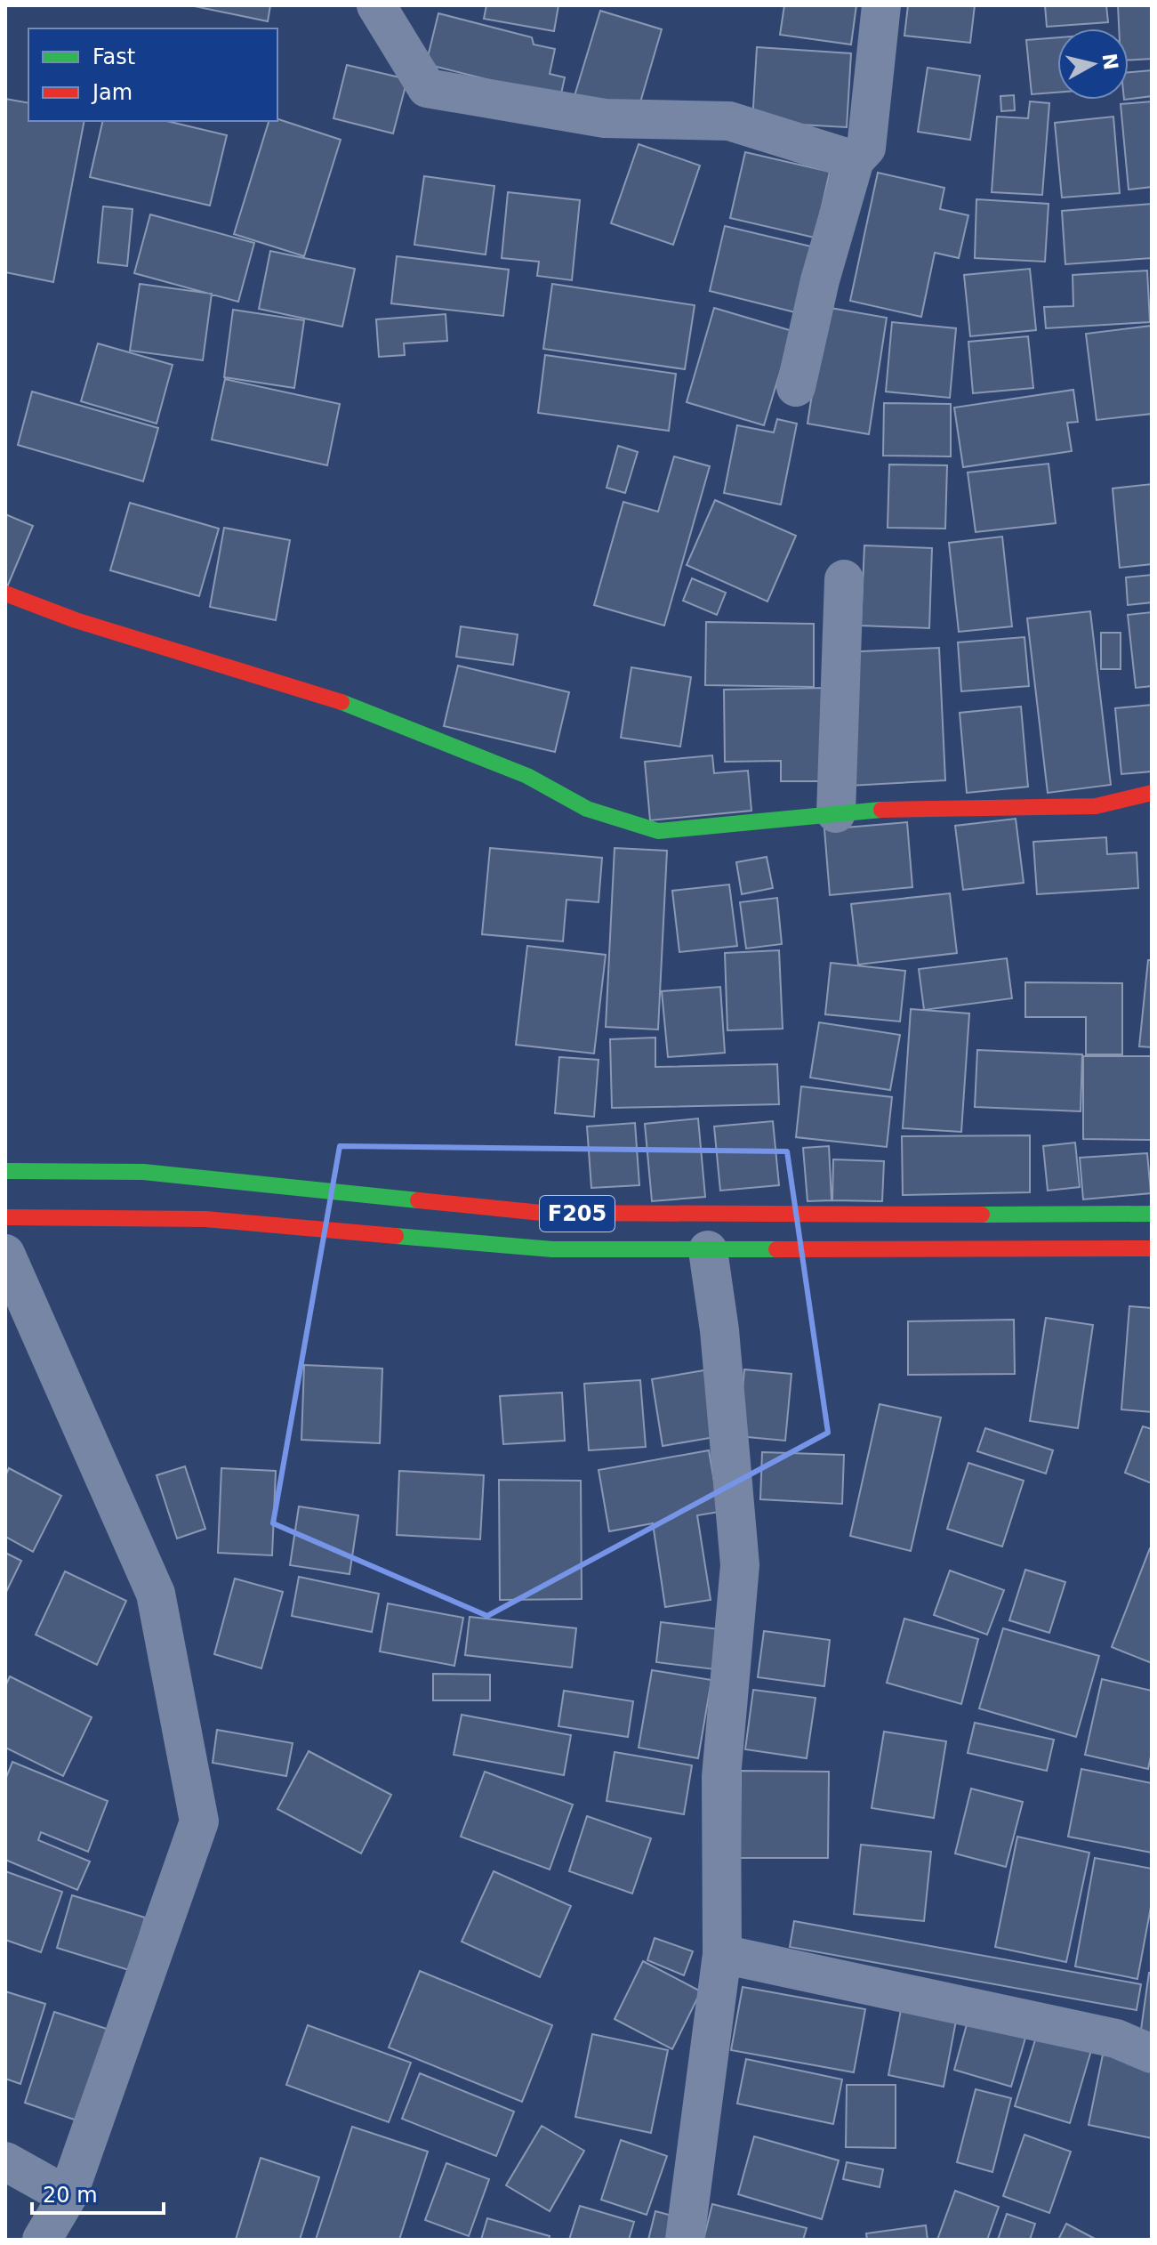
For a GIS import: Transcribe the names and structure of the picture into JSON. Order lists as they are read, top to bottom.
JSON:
{
  "streets": {
    "main road": ["F205"]
  },
  "legend": ["Fast", "Jam"],
  "scale_bar": "20 m",
  "north": "right"
}
